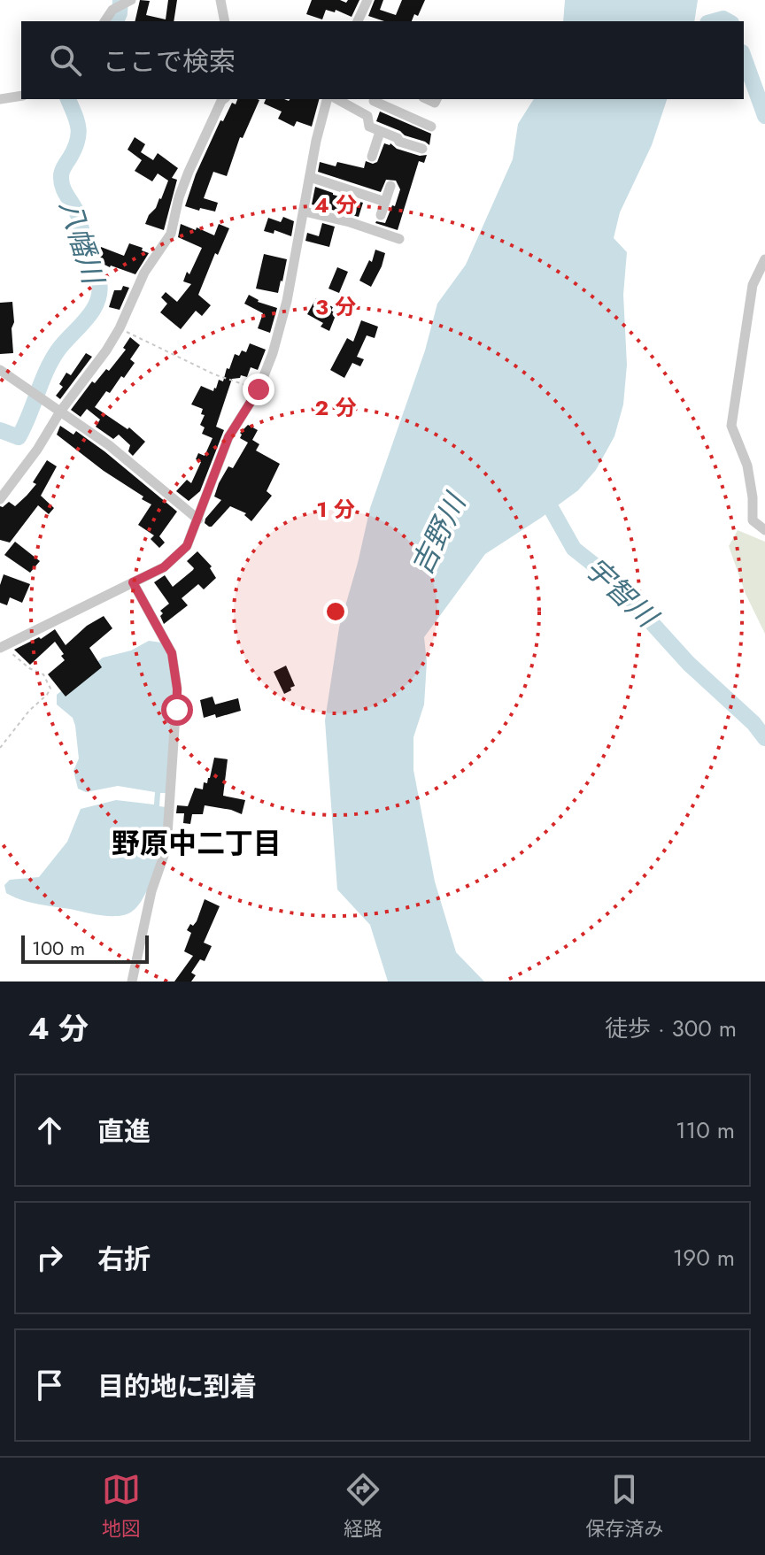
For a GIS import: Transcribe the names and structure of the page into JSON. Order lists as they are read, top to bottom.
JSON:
{
  "districts": ["野原中二丁目"],
  "water": ["八幡川", "吉野川", "宇智川"],
  "scale_bar": "100 m",
  "page": {
    "search": "ここで検索",
    "scale": "100 m",
    "heading": ["4 分", "徒歩 · 300 m"],
    "list": [
      ["直進", "110 m"],
      ["右折", "190 m"],
      "目的地に到着"
    ],
    "nav": ["地図", "経路", "保存済み"]
  },
  "rings": [
    "4 分",
    "3 分",
    "2 分",
    "1 分"
  ]
}
